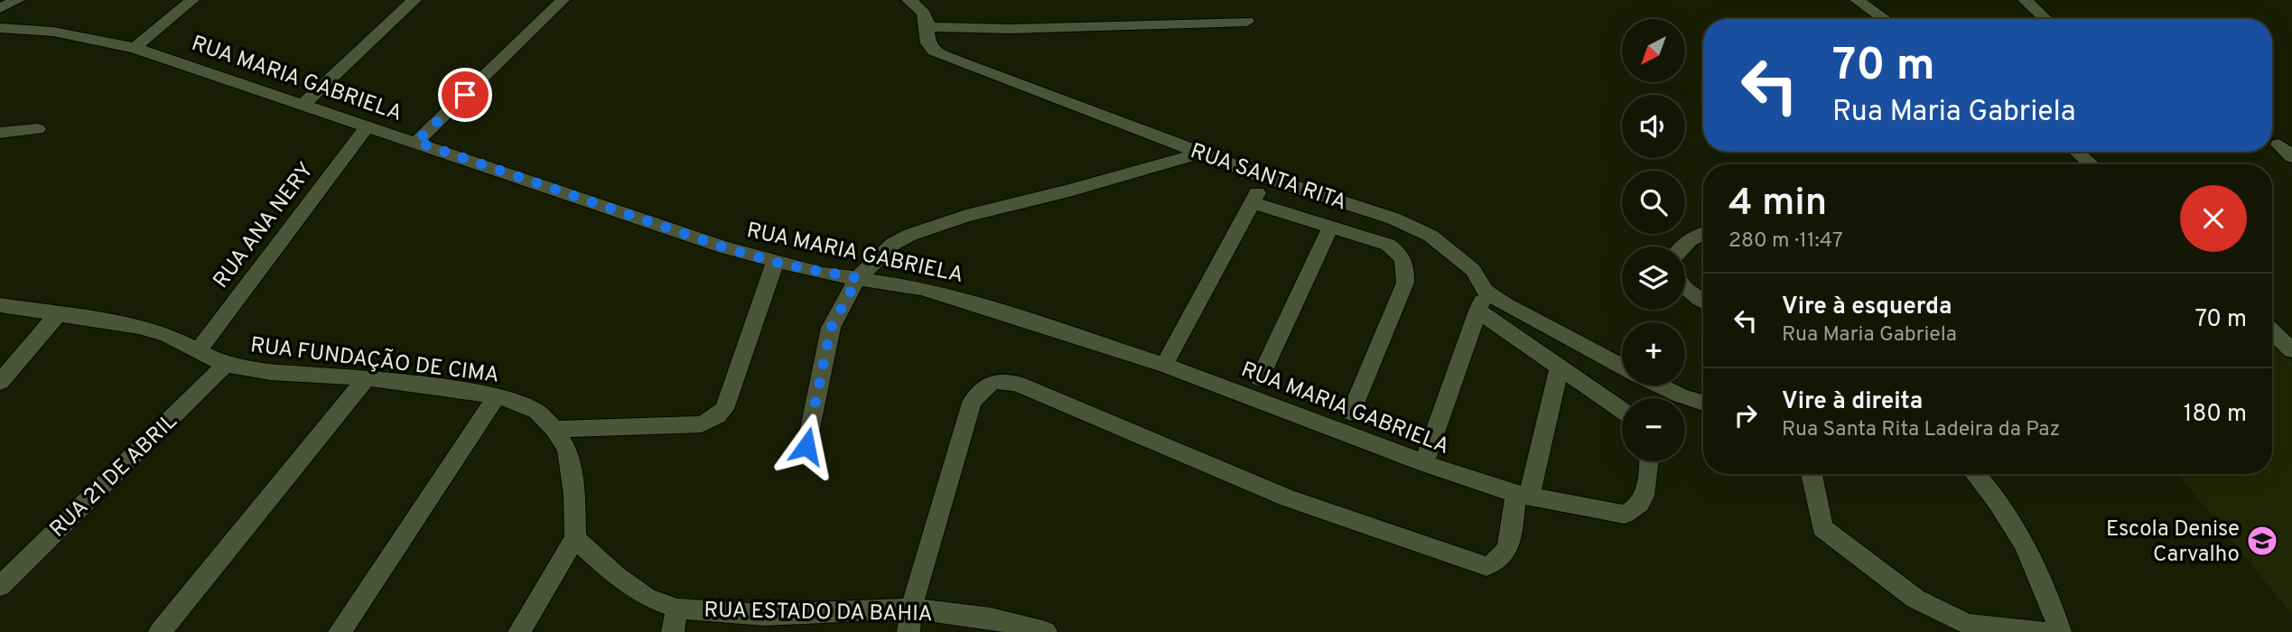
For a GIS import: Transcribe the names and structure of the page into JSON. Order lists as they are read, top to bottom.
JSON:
{
  "streets": {
    "street": [
      "RUA MARIA GABRIELA",
      "RUA SANTA RITA",
      "RUA ANA NERY",
      "RUA FUNDAÇÃO DE CIMA",
      "RUA 21 DE ABRIL",
      "RUA ESTADO DA BAHIA"
    ]
  },
  "crossings": [
    ["RUA MARIA GABRIELA", "RUA ANA NERY"],
    ["RUA ANA NERY", "RUA FUNDAÇÃO DE CIMA"],
    ["RUA FUNDAÇÃO DE CIMA", "RUA 21 DE ABRIL"],
    ["RUA FUNDAÇÃO DE CIMA", "RUA ESTADO DA BAHIA"]
  ],
  "places": {
    "school or university": ["Escola Denise Carvalho"]
  },
  "north": "bottom left",
  "page": {
    "map_buttons": ["+", "−"],
    "turn": ["70 m", "Rua Maria Gabriela"],
    "heading": ["4 min", "280 m · 11:47"],
    "list": [
      {
        "name": "Vire à esquerda",
        "note": "Rua Maria Gabriela",
        "value": "70 m"
      },
      {
        "name": "Vire à direita",
        "note": "Rua Santa Rita Ladeira da Paz",
        "value": "180 m"
      }
    ]
  }
}
